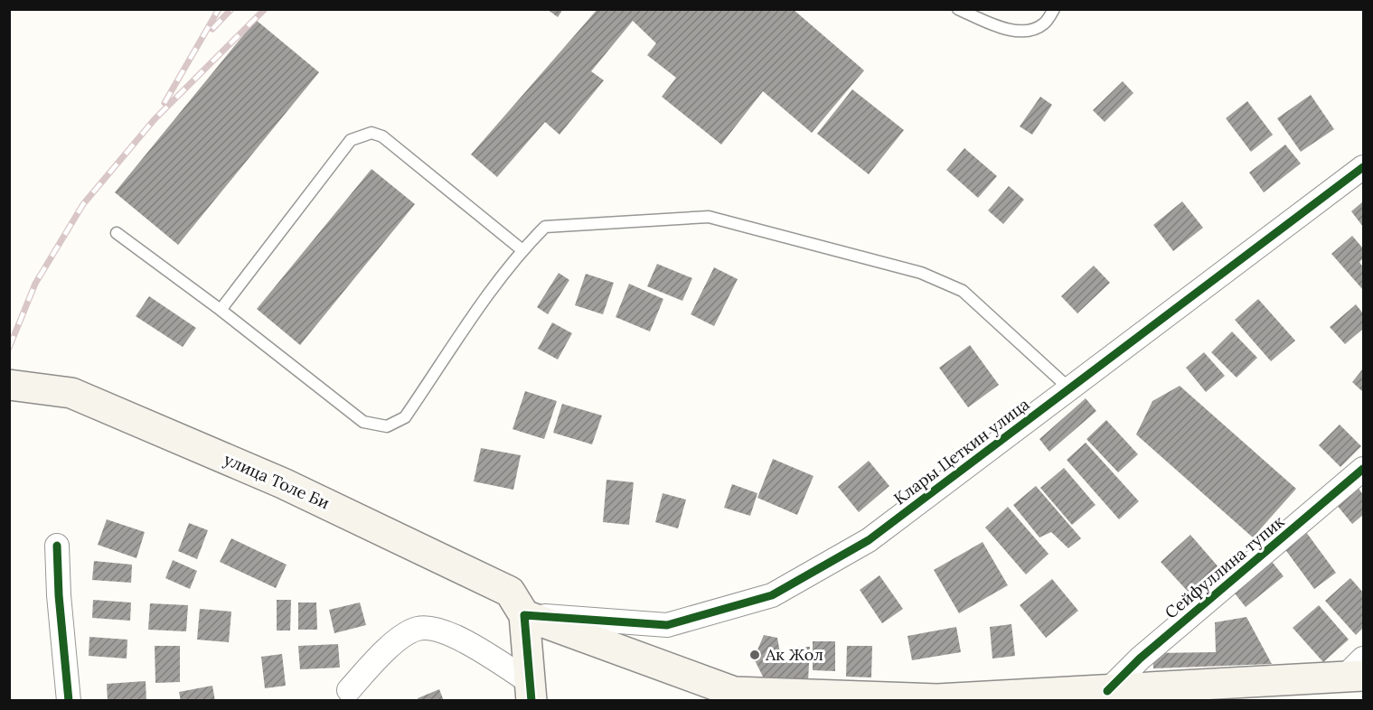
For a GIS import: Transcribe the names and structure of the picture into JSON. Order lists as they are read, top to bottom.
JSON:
{
  "streets": {
    "main road": ["улица Толе Би"],
    "street": ["Клары Цеткин улица", "Сейфуллина тупик"]
  },
  "crossings": [
    ["Клары Цеткин улица", "улица Толе Би"],
    ["улица Толе Би", "Сейфуллина тупик"]
  ],
  "places": ["Ак Жол"]
}
